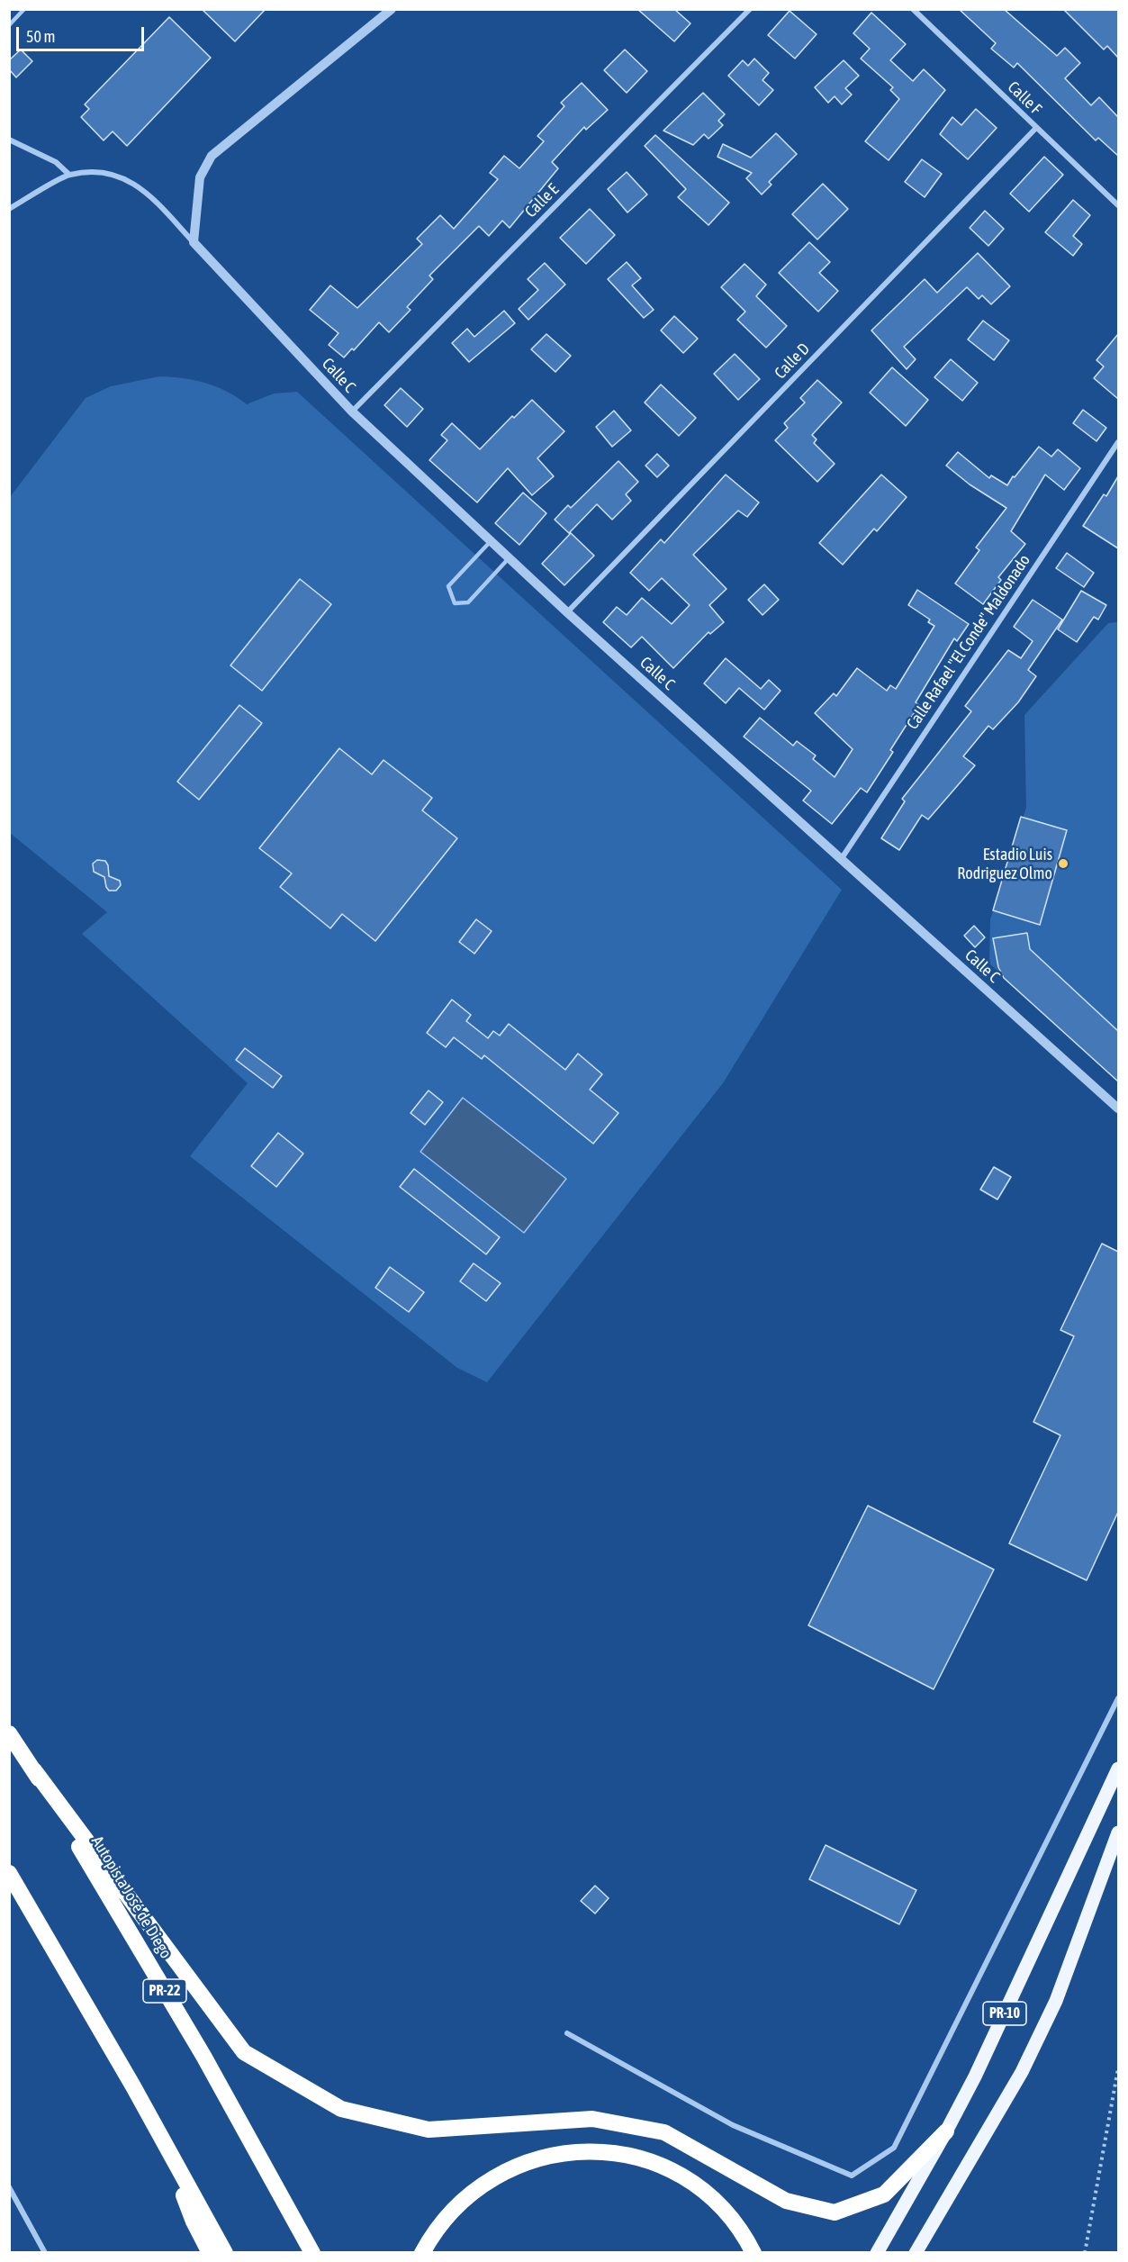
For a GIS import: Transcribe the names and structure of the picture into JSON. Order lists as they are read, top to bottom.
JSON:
{
  "streets": {
    "highway": ["Autopista José de Diego", "PR-22"],
    "main road": ["PR-10"],
    "street": [
      "Calle F",
      "Calle E",
      "Calle D",
      "Calle C",
      "Calle Rafael \"El Conde\" Maldonado"
    ]
  },
  "crossings": [
    ["Calle F", "Calle D"],
    ["Calle E", "Calle C"],
    ["Calle D", "Calle C"],
    ["Calle C", "Calle Rafael \"El Conde\" Maldonado"]
  ],
  "places": ["Estadio Luis Rodriguez Olmo"],
  "scale_bar": "50 m"
}
